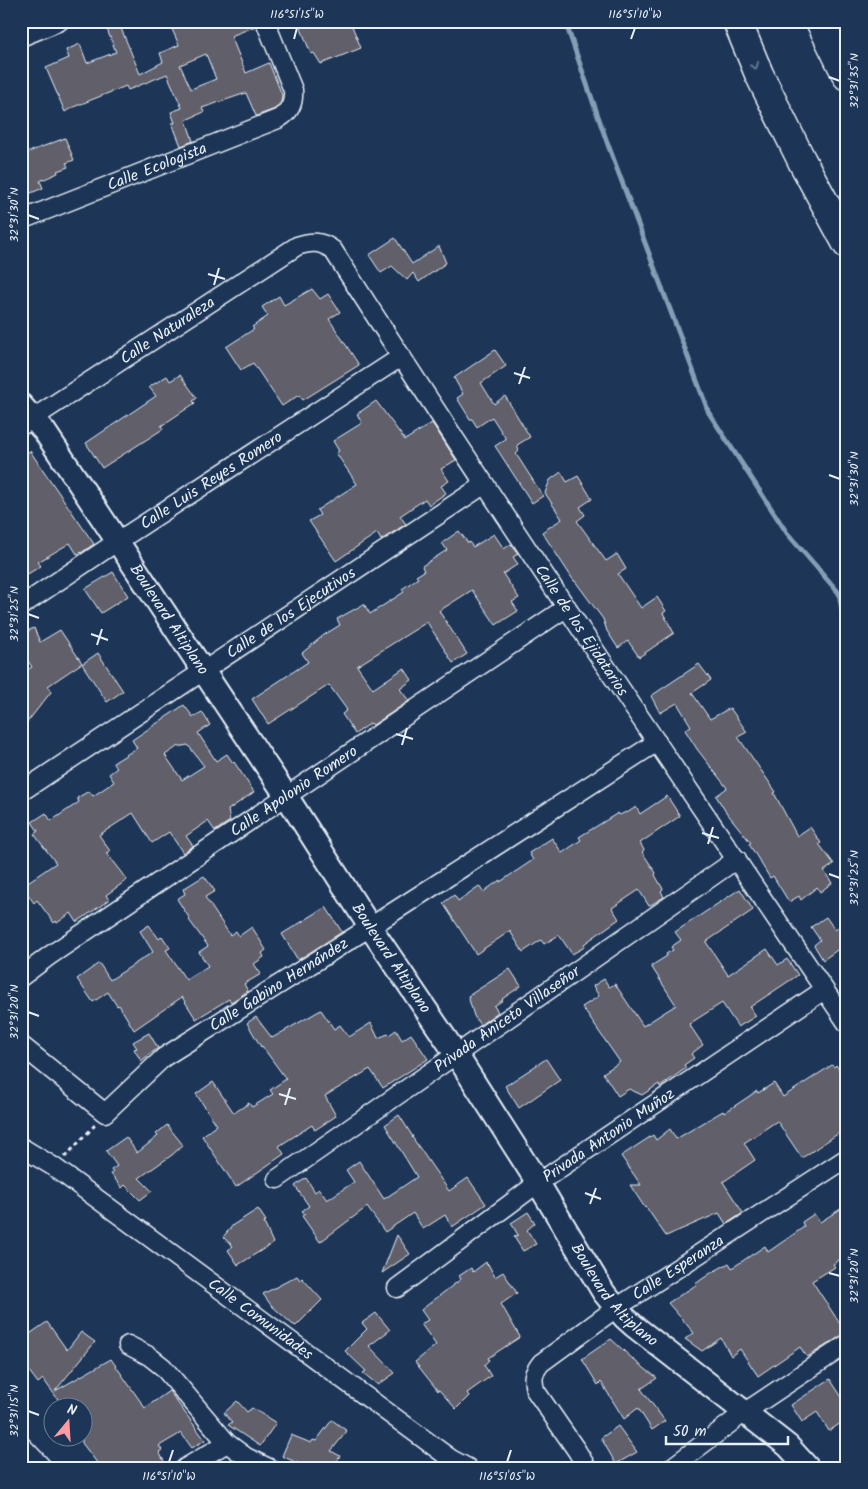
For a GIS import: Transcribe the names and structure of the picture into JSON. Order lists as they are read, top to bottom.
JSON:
{
  "streets": {
    "street": [
      "Calle Ecologista",
      "Calle Naturaleza",
      "Calle Luis Reyes Romero",
      "Calle de los Ejecutivos",
      "Boulevard Altiplano",
      "Calle de los Ejidatarios",
      "Calle Apolonio Romero",
      "Calle Gabino Hernández",
      "Privada Aniceto Villaseñor",
      "Privada Antonio Muñoz",
      "Calle Esperanza",
      "Calle Comunidades"
    ]
  },
  "crossings": [
    ["Calle Naturaleza", "Boulevard Altiplano"],
    ["Calle Naturaleza", "Calle de los Ejidatarios"],
    ["Calle Luis Reyes Romero", "Boulevard Altiplano"],
    ["Calle Luis Reyes Romero", "Calle de los Ejidatarios"],
    ["Calle de los Ejecutivos", "Boulevard Altiplano"],
    ["Calle de los Ejecutivos", "Calle de los Ejidatarios"],
    ["Boulevard Altiplano", "Calle Apolonio Romero"],
    ["Boulevard Altiplano", "Calle Gabino Hernández"],
    ["Boulevard Altiplano", "Privada Aniceto Villaseñor"],
    ["Boulevard Altiplano", "Privada Antonio Muñoz"],
    ["Boulevard Altiplano", "Calle Esperanza"],
    ["Calle de los Ejidatarios", "Calle Apolonio Romero"],
    ["Calle de los Ejidatarios", "Calle Gabino Hernández"],
    ["Calle de los Ejidatarios", "Privada Aniceto Villaseñor"],
    ["Calle de los Ejidatarios", "Privada Antonio Muñoz"]
  ],
  "scale_bar": "50 m",
  "north": "top",
  "coordinates": [
    "116°51'15\"W",
    "116°51'10\"W",
    "32°31'35\"N",
    "32°31'30\"N",
    "32°31'25\"N",
    "32°31'20\"N",
    "32°31'15\"N",
    "116°51'05\"W"
  ]
}
